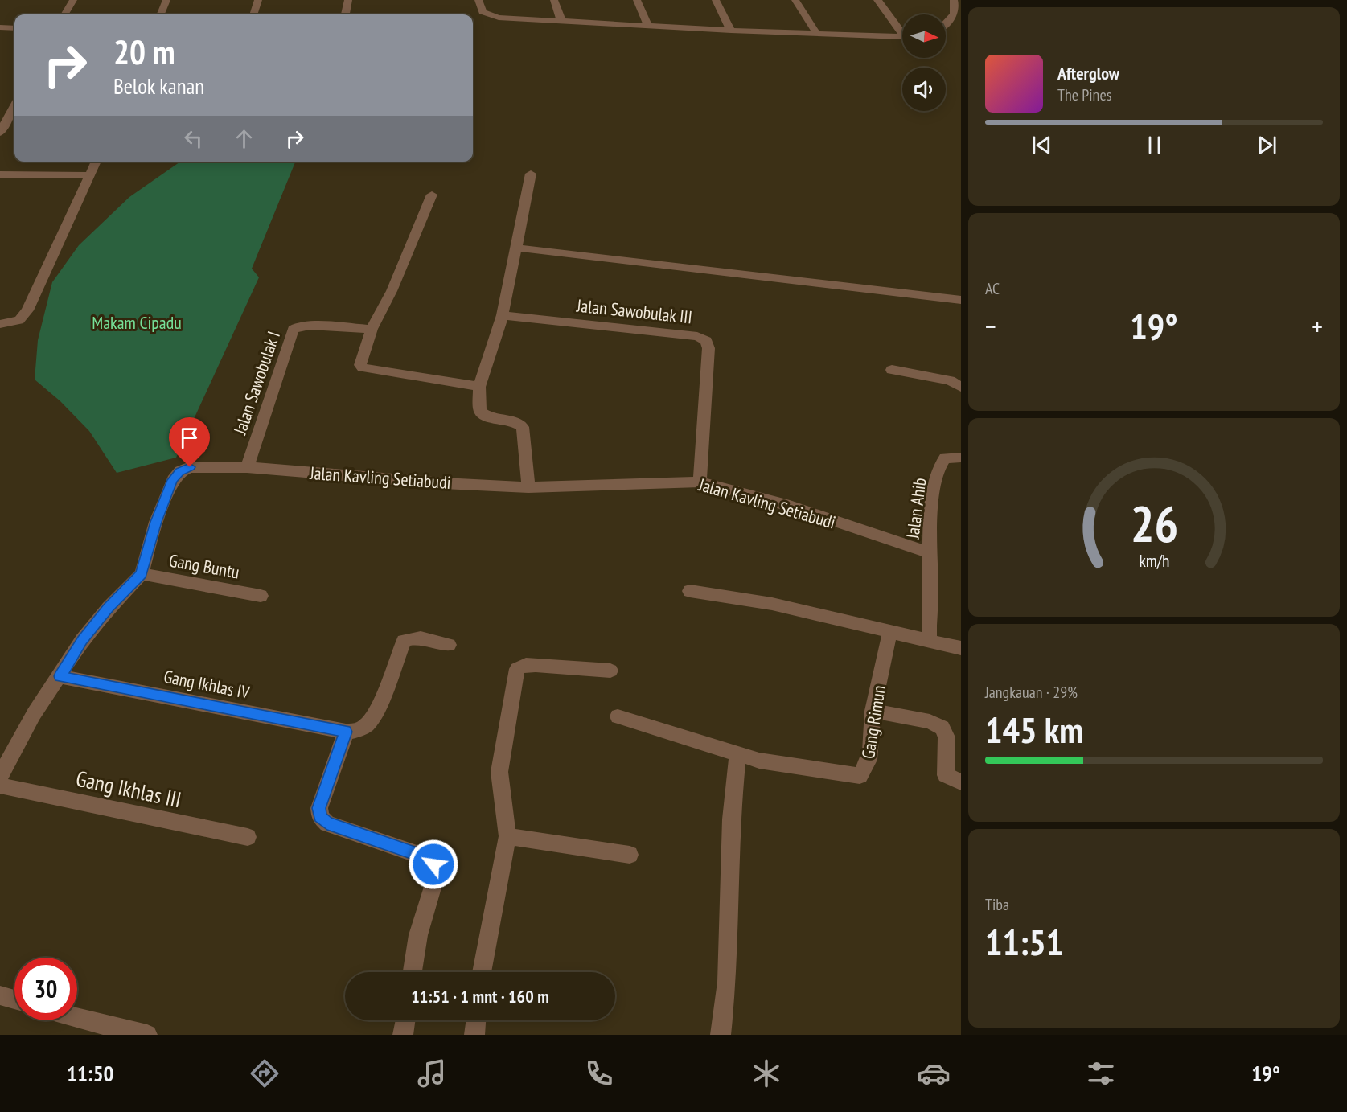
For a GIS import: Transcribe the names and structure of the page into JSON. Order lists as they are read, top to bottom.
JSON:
{
  "streets": {
    "street": [
      "Jalan Sawobulak III",
      "Jalan Sawobulak I",
      "Jalan Kavling Setiabudi",
      "Jalan Ahib",
      "Gang Buntu",
      "Gang Ikhlas IV",
      "Gang Rimun",
      "Gang Ikhlas III"
    ]
  },
  "crossings": [
    ["Jalan Sawobulak III", "Jalan Kavling Setiabudi"],
    ["Jalan Sawobulak I", "Jalan Kavling Setiabudi"],
    ["Jalan Kavling Setiabudi", "Jalan Ahib"],
    ["Jalan Kavling Setiabudi", "Gang Buntu"],
    ["Jalan Kavling Setiabudi", "Gang Ikhlas IV"]
  ],
  "parks": ["Makam Cipadu"],
  "north": "right",
  "page": {
    "turn": ["20 m", "Belok kanan"],
    "song": ["Afterglow", "The Pines"],
    "tile": [
      "AC",
      ["Jangkauan · 29%", "145 km"],
      ["Tiba", "11:51"]
    ],
    "heat": ["−", "19°", "+"],
    "limit": "30",
    "trip": "11:51 · 1 mnt · 160 m",
    "tabs": ["11:50", "19°"],
    "gauge": ["26", "km/h"]
  }
}
